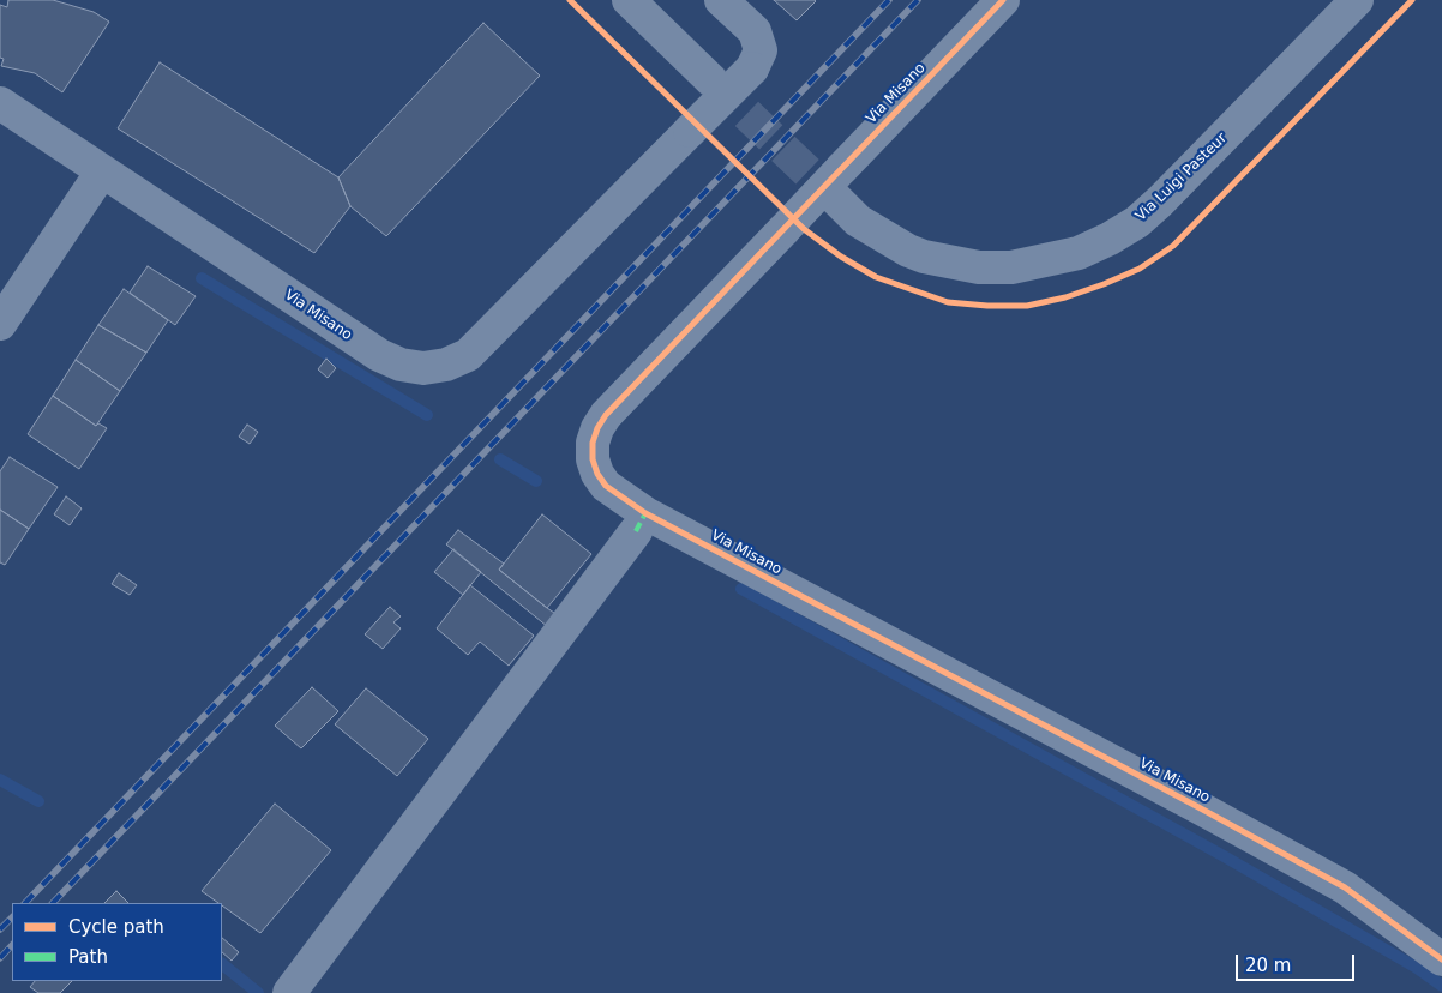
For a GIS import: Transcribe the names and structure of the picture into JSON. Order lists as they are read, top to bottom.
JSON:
{
  "streets": {
    "street": ["Via Misano", "Via Luigi Pasteur"]
  },
  "legend": ["Cycle path", "Path"],
  "scale_bar": "20 m"
}
